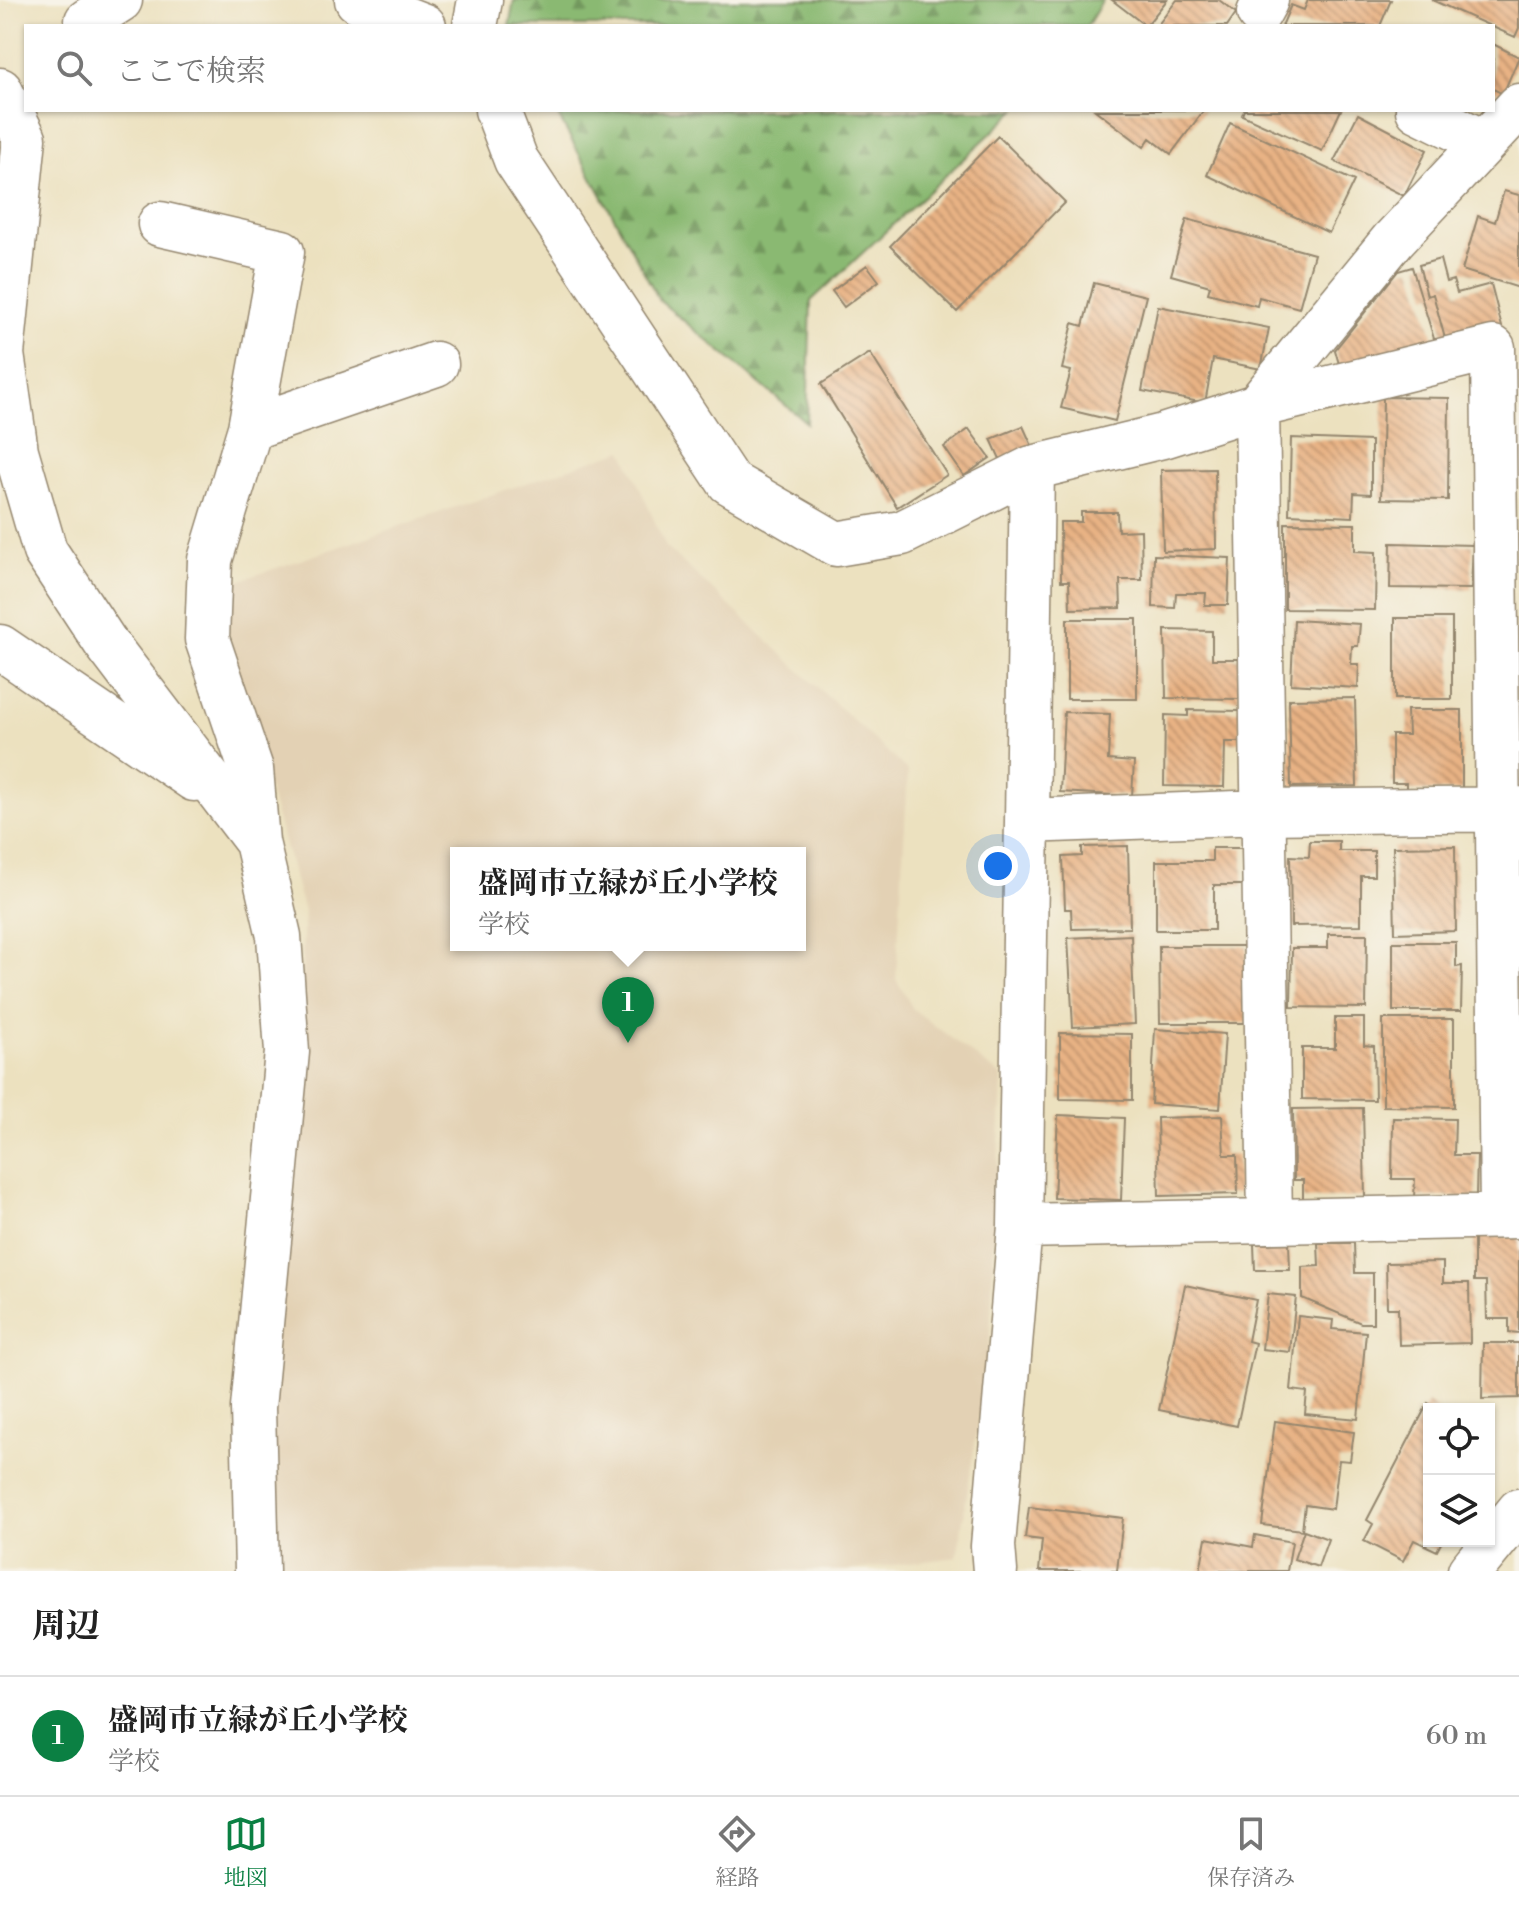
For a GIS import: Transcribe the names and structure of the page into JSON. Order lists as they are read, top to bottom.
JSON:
{
  "page": {
    "search": "ここで検索",
    "popup": ["盛岡市立緑が丘小学校", "学校"],
    "pins": "1",
    "heading": "周辺",
    "list": [
      {
        "mark": "1",
        "name": "盛岡市立緑が丘小学校",
        "note": "学校",
        "value": "60 m"
      }
    ],
    "nav": ["地図", "経路", "保存済み"]
  }
}
